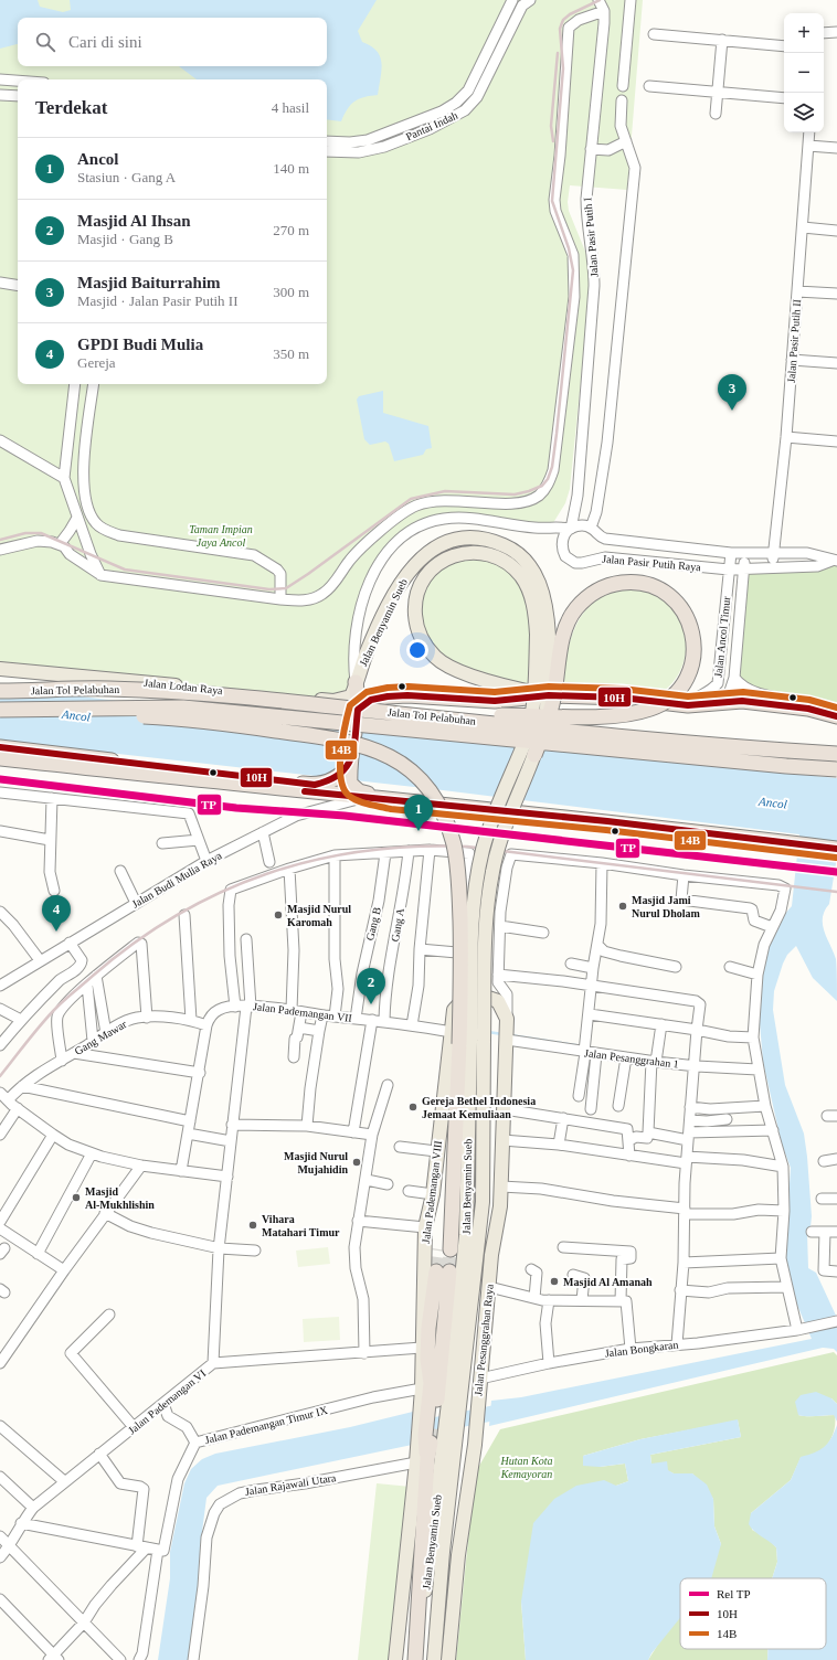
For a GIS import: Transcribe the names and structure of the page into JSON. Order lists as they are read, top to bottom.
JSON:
{
  "streets": {
    "highway": ["Jalan Tol Pelabuhan"],
    "main road": [
      "Jalan Benyamin Sueb",
      "Jalan Lodan Raya",
      "Jalan Pademangan VIII",
      "Jalan Pesanggrahan Raya"
    ],
    "street": [
      "Pantai Indah",
      "Jalan Pasir Putih I",
      "Jalan Pasir Putih II",
      "Jalan Pasir Putih Raya",
      "Jalan Ancol Timur",
      "Jalan Budi Mulia Raya",
      "Gang B",
      "Gang A",
      "Jalan Pademangan VII",
      "Gang Mawar",
      "Jalan Pesanggrahan 1",
      "Jalan Bongkaran",
      "Jalan Pademangan VI",
      "Jalan Pademangan Timur IX",
      "Jalan Rajawali Utara"
    ]
  },
  "crossings": [
    ["Jalan Pasir Putih I", "Jalan Pasir Putih Raya"],
    ["Jalan Pasir Putih II", "Jalan Pasir Putih Raya"],
    ["Jalan Pasir Putih Raya", "Jalan Ancol Timur"],
    ["Jalan Benyamin Sueb", "Jalan Lodan Raya"],
    ["Gang B", "Jalan Pademangan VII"],
    ["Gang A", "Jalan Pademangan VII"],
    ["Jalan Pademangan VII", "Jalan Pademangan VIII"],
    ["Jalan Pademangan VII", "Jalan Pademangan VI"],
    ["Jalan Pesanggrahan 1", "Jalan Pesanggrahan Raya"],
    ["Jalan Pademangan VIII", "Jalan Pademangan VI"],
    ["Jalan Pesanggrahan Raya", "Jalan Bongkaran"]
  ],
  "water": ["Ancol"],
  "parks": ["Taman Impian Jaya Ancol", "Hutan Kota Kemayoran"],
  "places": [
    "Masjid Jami Nurul Dholam",
    "Masjid Nurul Karomah",
    "Gereja Bethel Indonesia Jemaat Kemuliaan",
    "Masjid Nurul Mujahidin",
    "Masjid Al-Mukhlishin",
    "Vihara Matahari Timur",
    "Masjid Al Amanah"
  ],
  "lines": ["transit line 14B", "transit line 10H", "rail line TP"],
  "legend": ["Rel TP", "10H", "14B"],
  "page": {
    "map_buttons": ["+", "−"],
    "search": "Cari di sini",
    "heading": ["Terdekat", "4 hasil"],
    "list": [
      {
        "mark": "1",
        "name": "Ancol",
        "note": "Stasiun · Gang A",
        "value": "140 m"
      },
      {
        "mark": "2",
        "name": "Masjid Al Ihsan",
        "note": "Masjid · Gang B",
        "value": "270 m"
      },
      {
        "mark": "3",
        "name": "Masjid Baiturrahim",
        "note": "Masjid · Jalan Pasir Putih II",
        "value": "300 m"
      },
      {
        "mark": "4",
        "name": "GPDI Budi Mulia",
        "note": "Gereja",
        "value": "350 m"
      }
    ],
    "pins": [
      "3",
      "1",
      "4",
      "2"
    ]
  }
}
